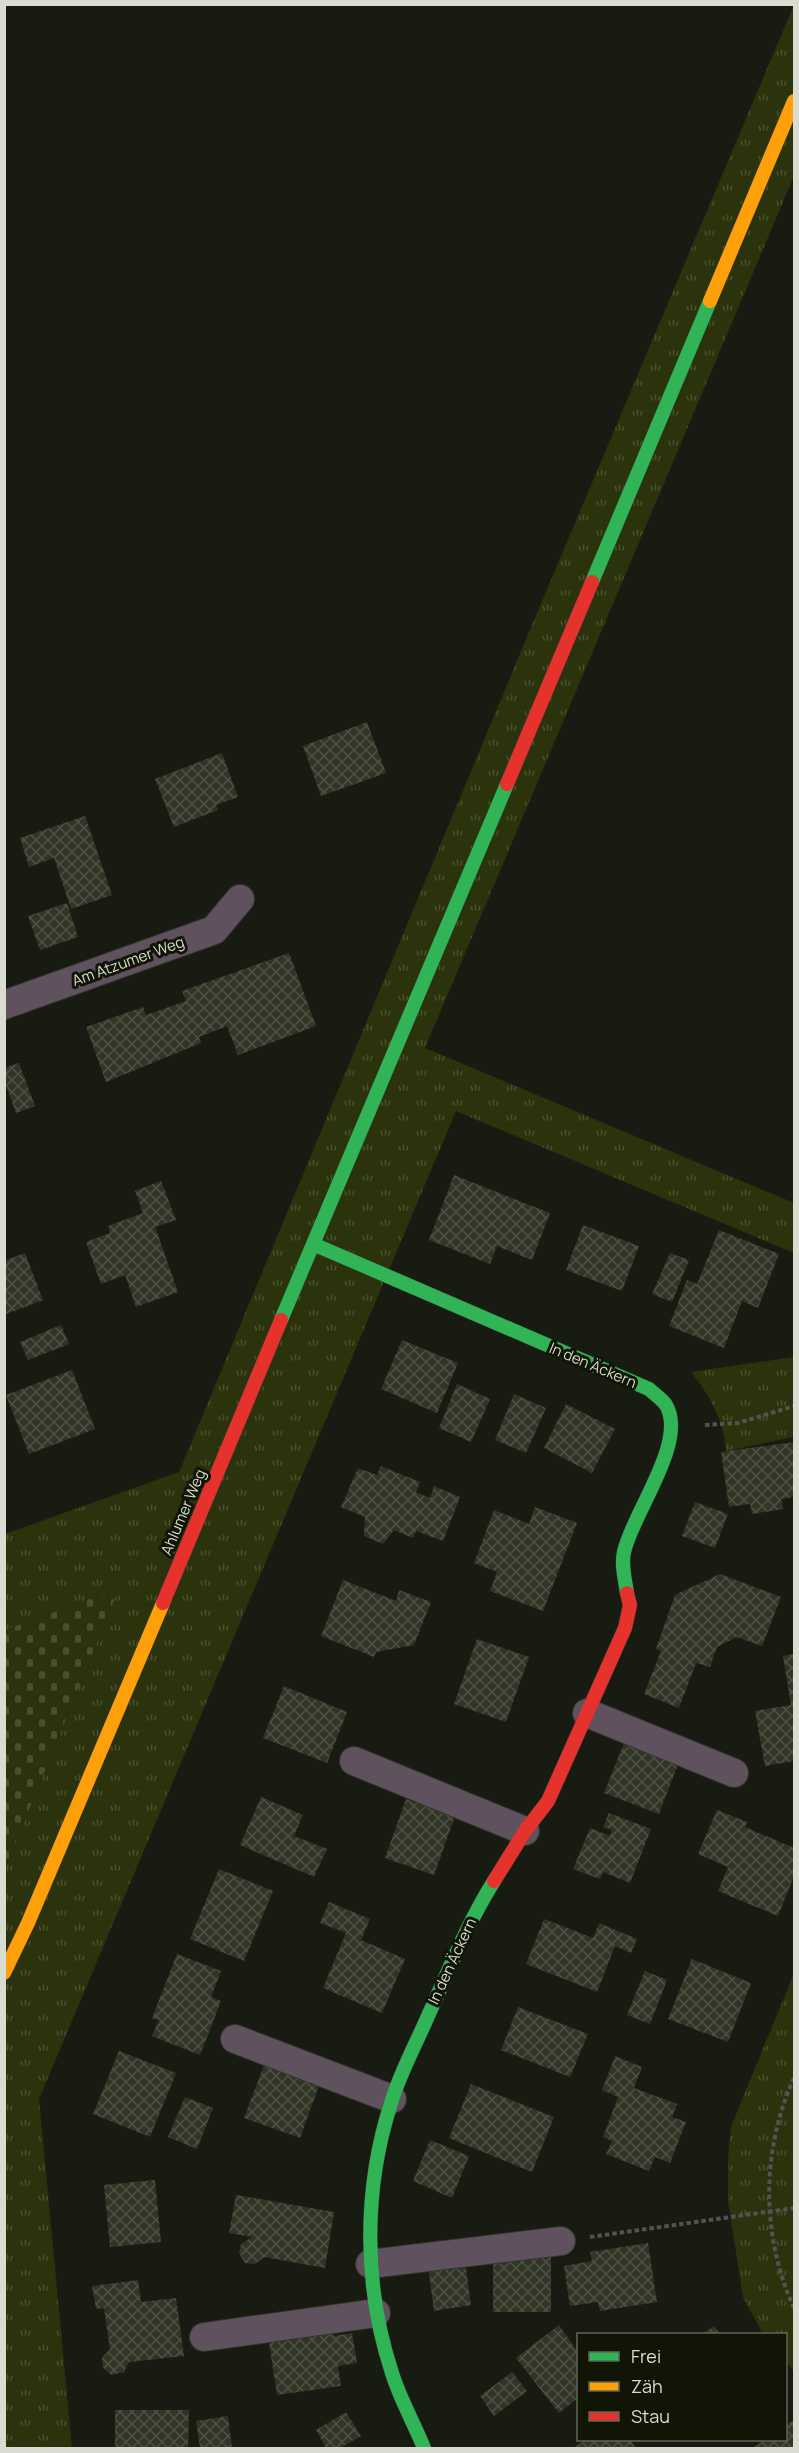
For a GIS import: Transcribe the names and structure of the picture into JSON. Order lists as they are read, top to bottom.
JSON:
{
  "streets": {
    "street": ["Am Atzumer Weg", "In den Äckern", "Ahlumer Weg"]
  },
  "crossings": [
    ["In den Äckern", "Ahlumer Weg"]
  ],
  "legend": ["Frei", "Zäh", "Stau"]
}
